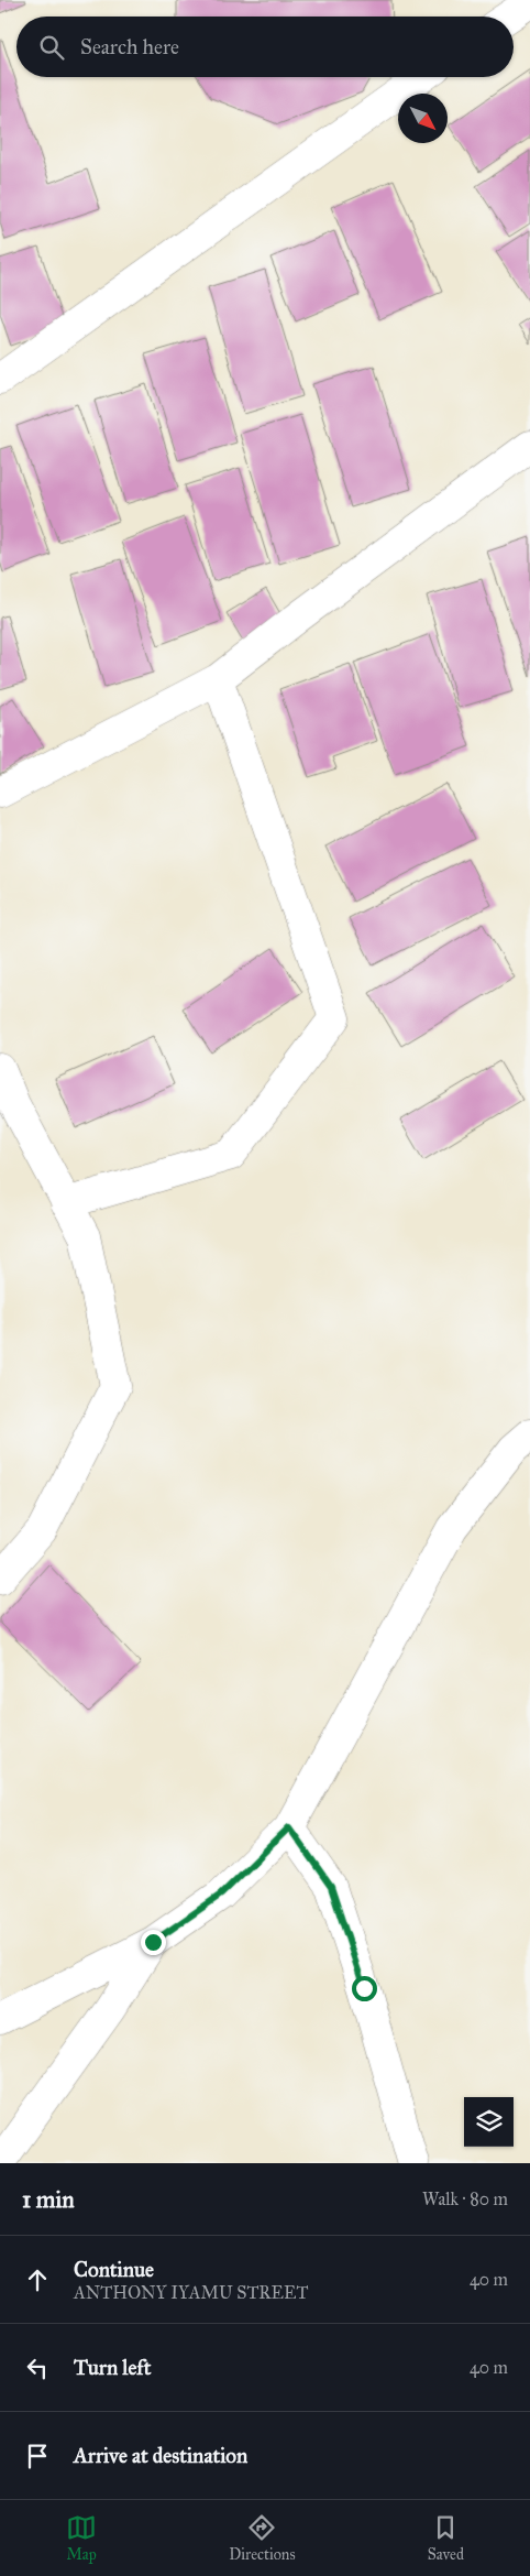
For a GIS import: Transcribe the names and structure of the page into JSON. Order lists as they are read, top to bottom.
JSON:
{
  "north": "bottom right",
  "page": {
    "search": "Search here",
    "heading": ["1 min", "Walk · 80 m"],
    "list": [
      ["Continue", "ANTHONY IYAMU STREET", "40 m"],
      ["Turn left", "40 m"],
      "Arrive at destination"
    ],
    "nav": ["Map", "Directions", "Saved"]
  }
}
